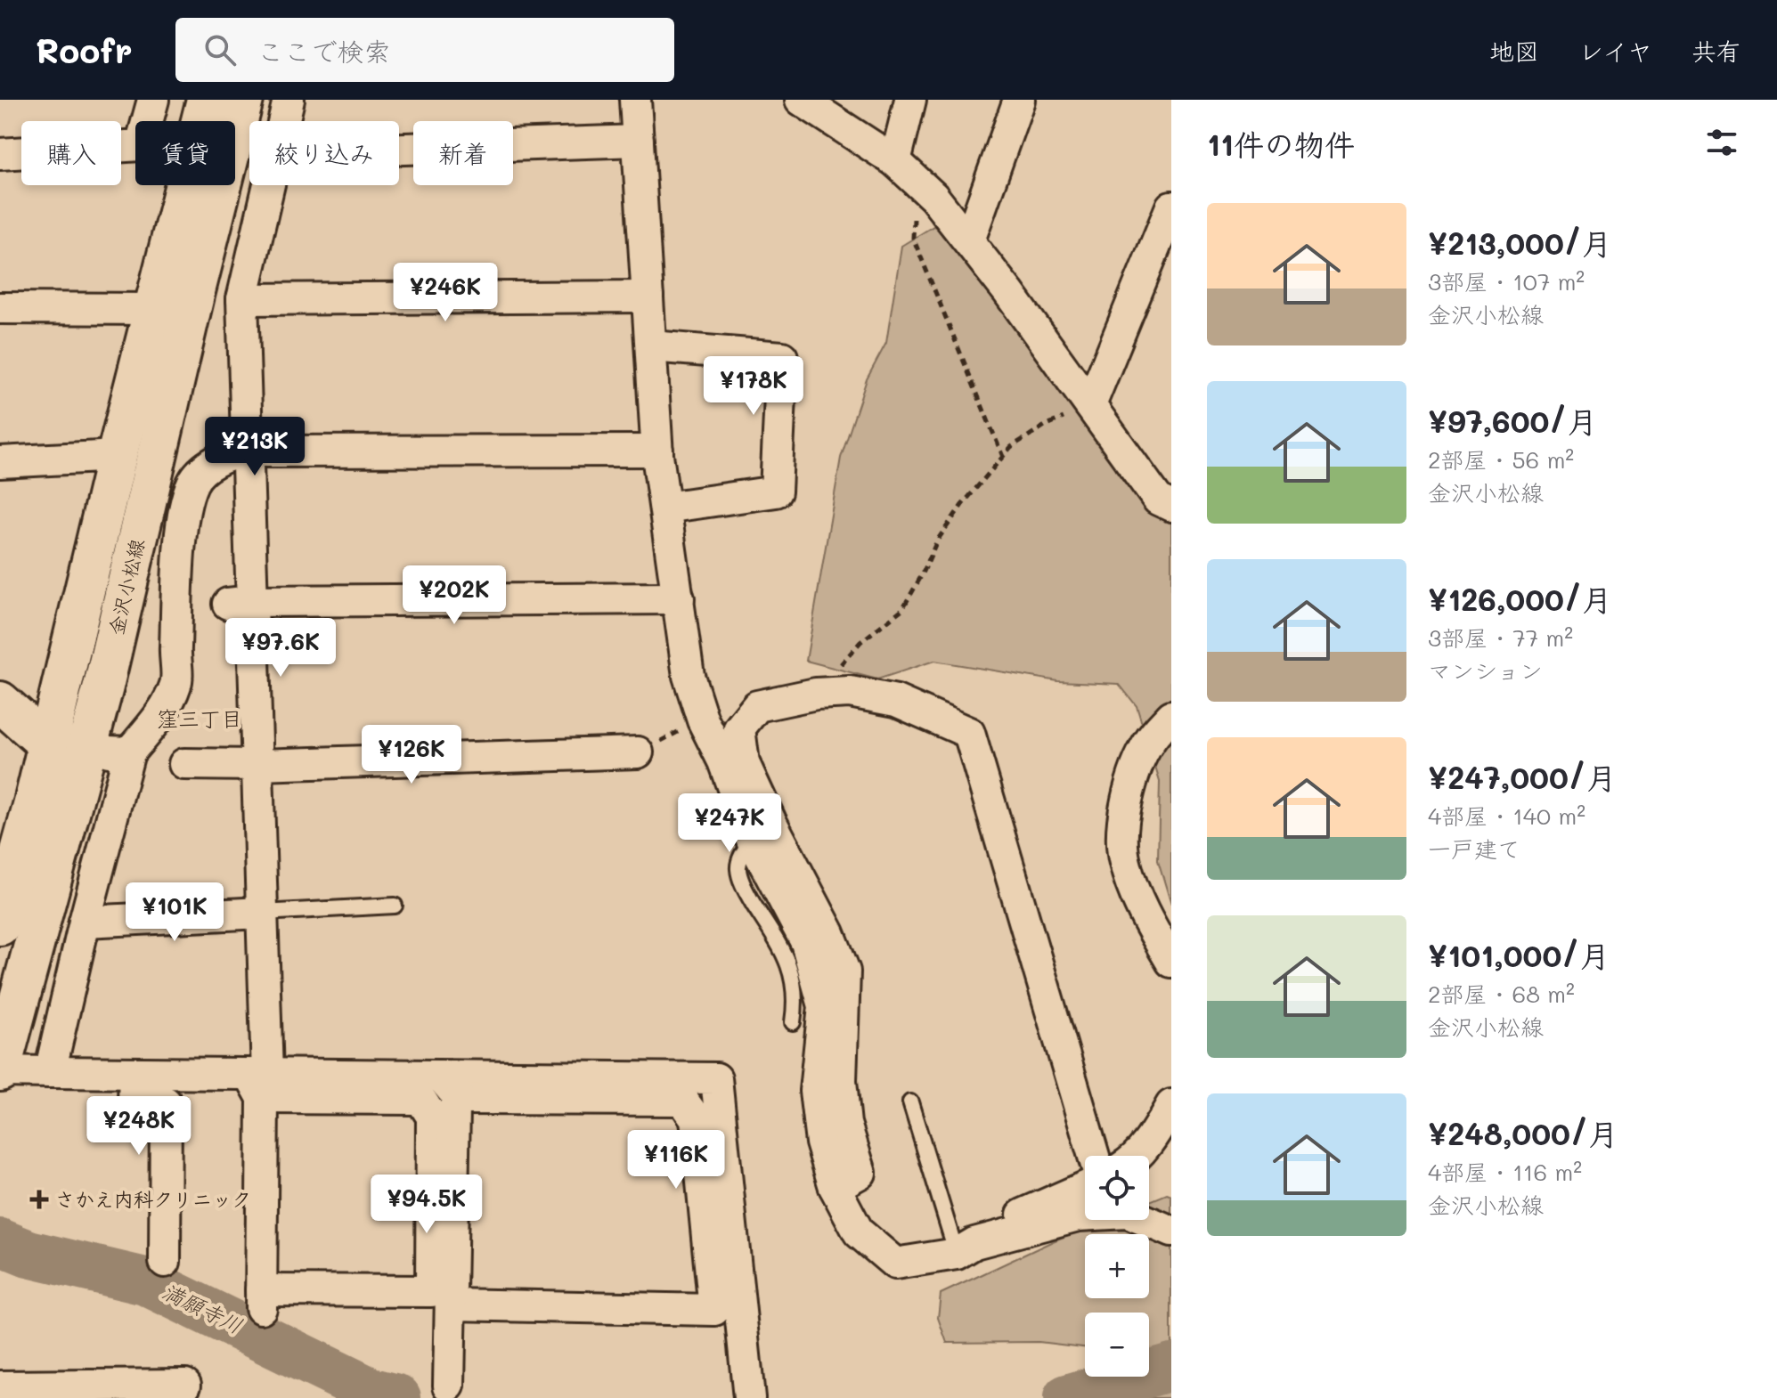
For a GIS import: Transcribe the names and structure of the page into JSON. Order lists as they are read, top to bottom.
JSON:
{
  "streets": {
    "main road": ["金沢小松線"]
  },
  "districts": ["窪三丁目"],
  "water": ["満願寺川"],
  "places": {
    "health": ["さかえ内科クリニック"]
  },
  "page": {
    "header": "Roofr",
    "search": "ここで検索",
    "nav": ["地図", "レイヤ", "共有"],
    "heading": "11件の物件",
    "chip": [
      "購入",
      "賃貸",
      "絞り込み",
      "新着"
    ],
    "list": [
      {
        "name": "¥213,000/月",
        "note": "3部屋 · 107 m² · 金沢小松線"
      },
      {
        "name": "¥97,600/月",
        "note": "2部屋 · 56 m² · 金沢小松線"
      },
      {
        "name": "¥126,000/月",
        "note": "3部屋 · 77 m² · マンション"
      },
      {
        "name": "¥247,000/月",
        "note": "4部屋 · 140 m² · 一戸建て"
      },
      {
        "name": "¥101,000/月",
        "note": "2部屋 · 68 m² · 金沢小松線"
      },
      {
        "name": "¥248,000/月",
        "note": "4部屋 · 116 m² · 金沢小松線"
      }
    ],
    "price": [
      "¥246K",
      "¥178K",
      "¥213K",
      "¥202K",
      "¥97.6K",
      "¥126K",
      "¥247K",
      "¥101K",
      "¥248K",
      "¥116K",
      "¥94.5K"
    ],
    "map_buttons": ["+", "−"]
  }
}
